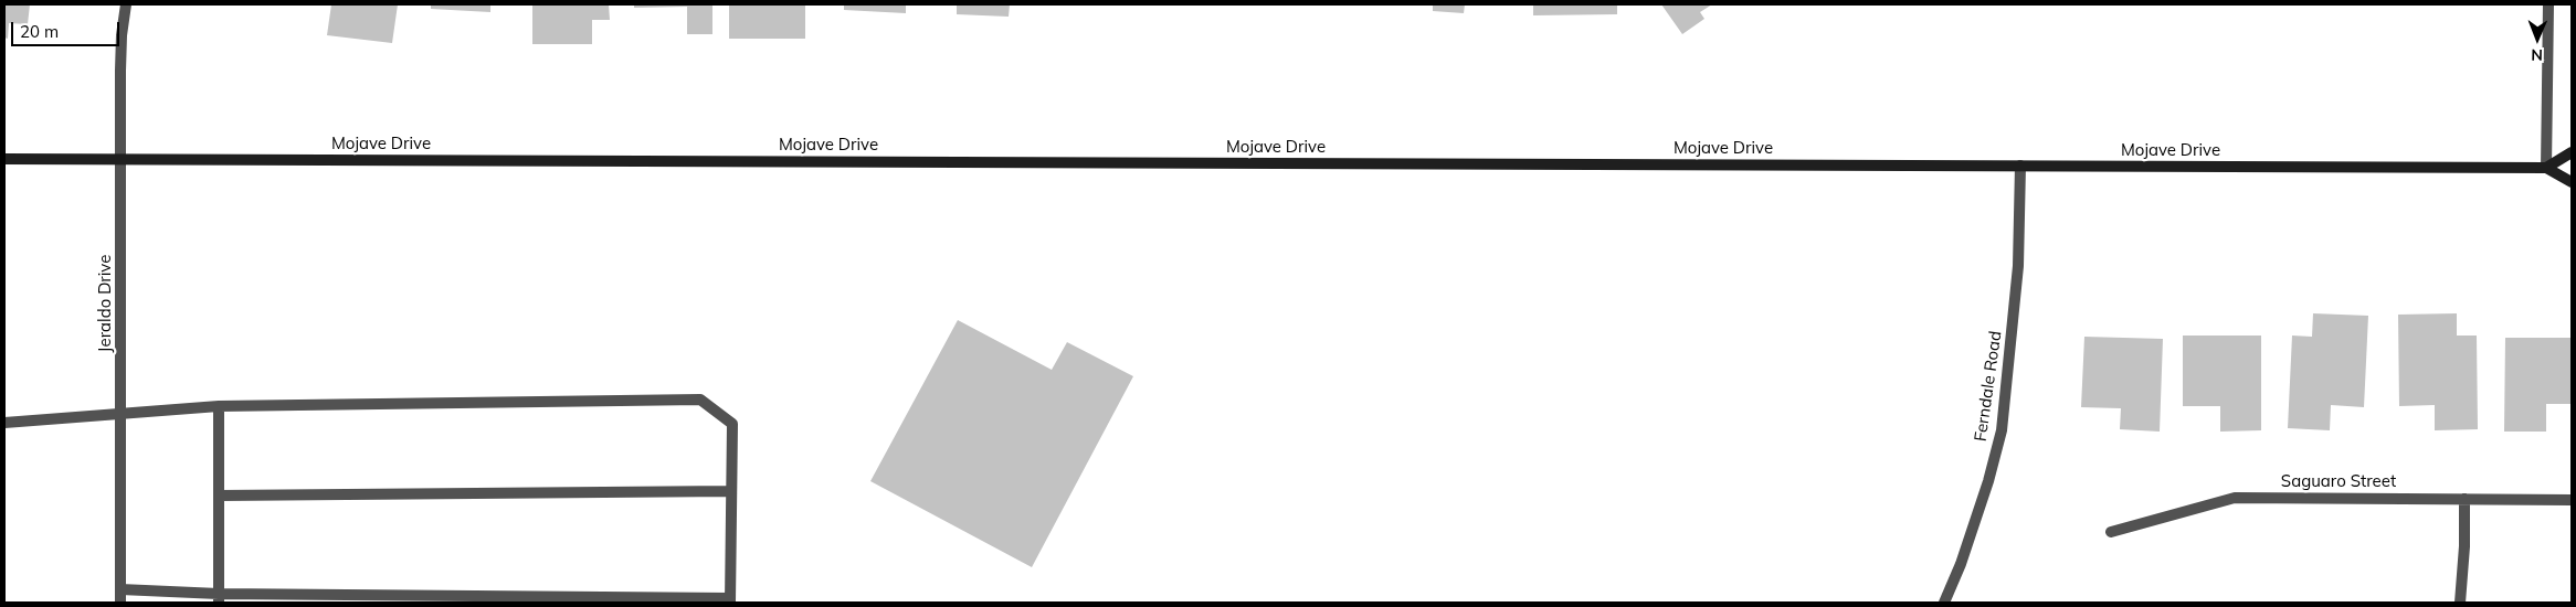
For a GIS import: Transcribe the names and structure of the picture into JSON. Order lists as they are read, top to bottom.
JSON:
{
  "streets": {
    "main road": ["Mojave Drive"],
    "street": ["Jeraldo Drive", "Ferndale Road", "Saguaro Street"]
  },
  "crossings": [
    ["Mojave Drive", "Jeraldo Drive"],
    ["Mojave Drive", "Ferndale Road"]
  ],
  "scale_bar": "20 m",
  "north": "bottom"
}
